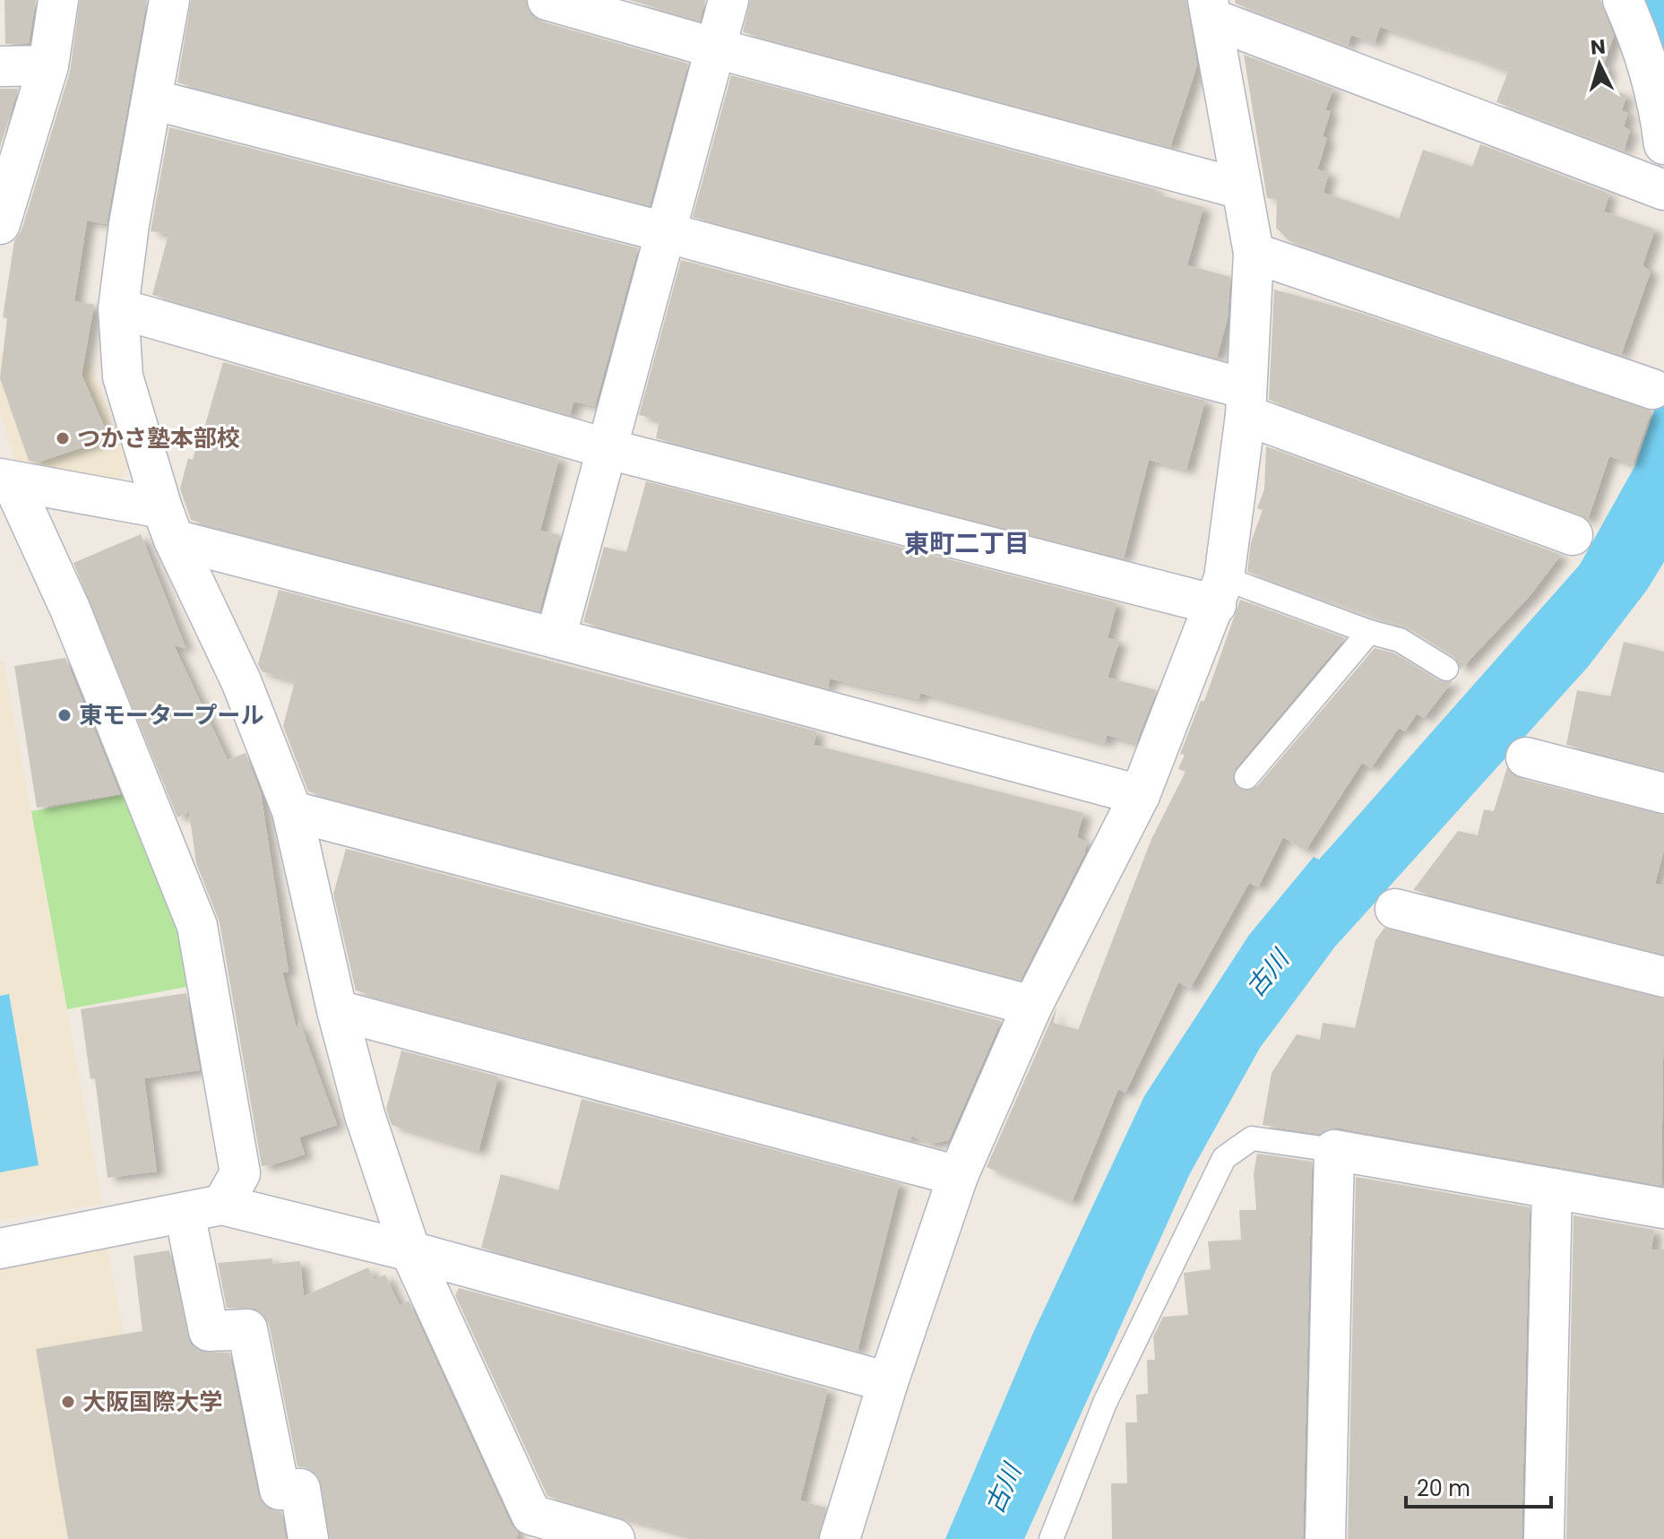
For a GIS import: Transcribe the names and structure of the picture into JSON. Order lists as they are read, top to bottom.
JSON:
{
  "districts": ["東町二丁目"],
  "water": ["古川"],
  "places": ["つかさ塾本部校", "東モータープール", "大阪国際大学"],
  "scale_bar": "20 m",
  "north": "top"
}
